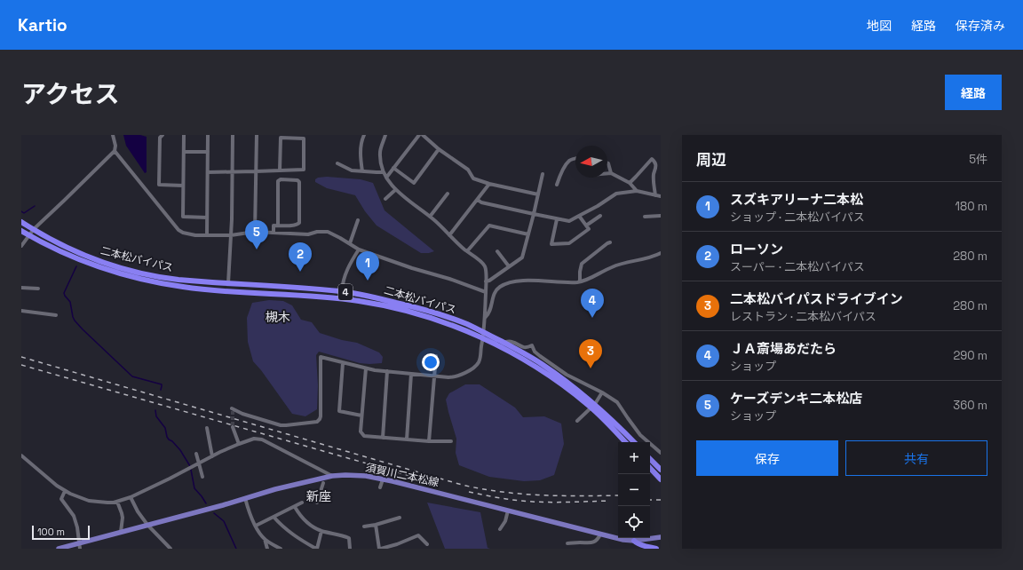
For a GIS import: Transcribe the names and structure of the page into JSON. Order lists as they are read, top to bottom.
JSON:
{
  "streets": {
    "highway": ["二本松バイパス", "4"],
    "main road": ["須賀川二本松線"]
  },
  "districts": ["槻木", "新座"],
  "scale_bar": "100 m",
  "north": "left",
  "page": {
    "header": "Kartio",
    "nav": ["地図", "経路", "保存済み"],
    "title": "アクセス",
    "buttons": [
      "経路",
      ["保存", "共有"]
    ],
    "heading": ["周辺", "5件"],
    "list": [
      {
        "mark": "1",
        "name": "スズキアリーナ二本松",
        "note": "ショップ · 二本松バイパス",
        "value": "180 m"
      },
      {
        "mark": "2",
        "name": "ローソン",
        "note": "スーパー · 二本松バイパス",
        "value": "280 m"
      },
      {
        "mark": "3",
        "name": "二本松バイパスドライブイン",
        "note": "レストラン · 二本松バイパス",
        "value": "280 m"
      },
      {
        "mark": "4",
        "name": "ＪＡ斎場あだたら",
        "note": "ショップ",
        "value": "290 m"
      },
      {
        "mark": "5",
        "name": "ケーズデンキ二本松店",
        "note": "ショップ",
        "value": "360 m"
      }
    ],
    "pins": [
      "5",
      "2",
      "1",
      "4",
      "3"
    ],
    "map_buttons": ["+", "−"],
    "scale": "100 m"
  }
}
